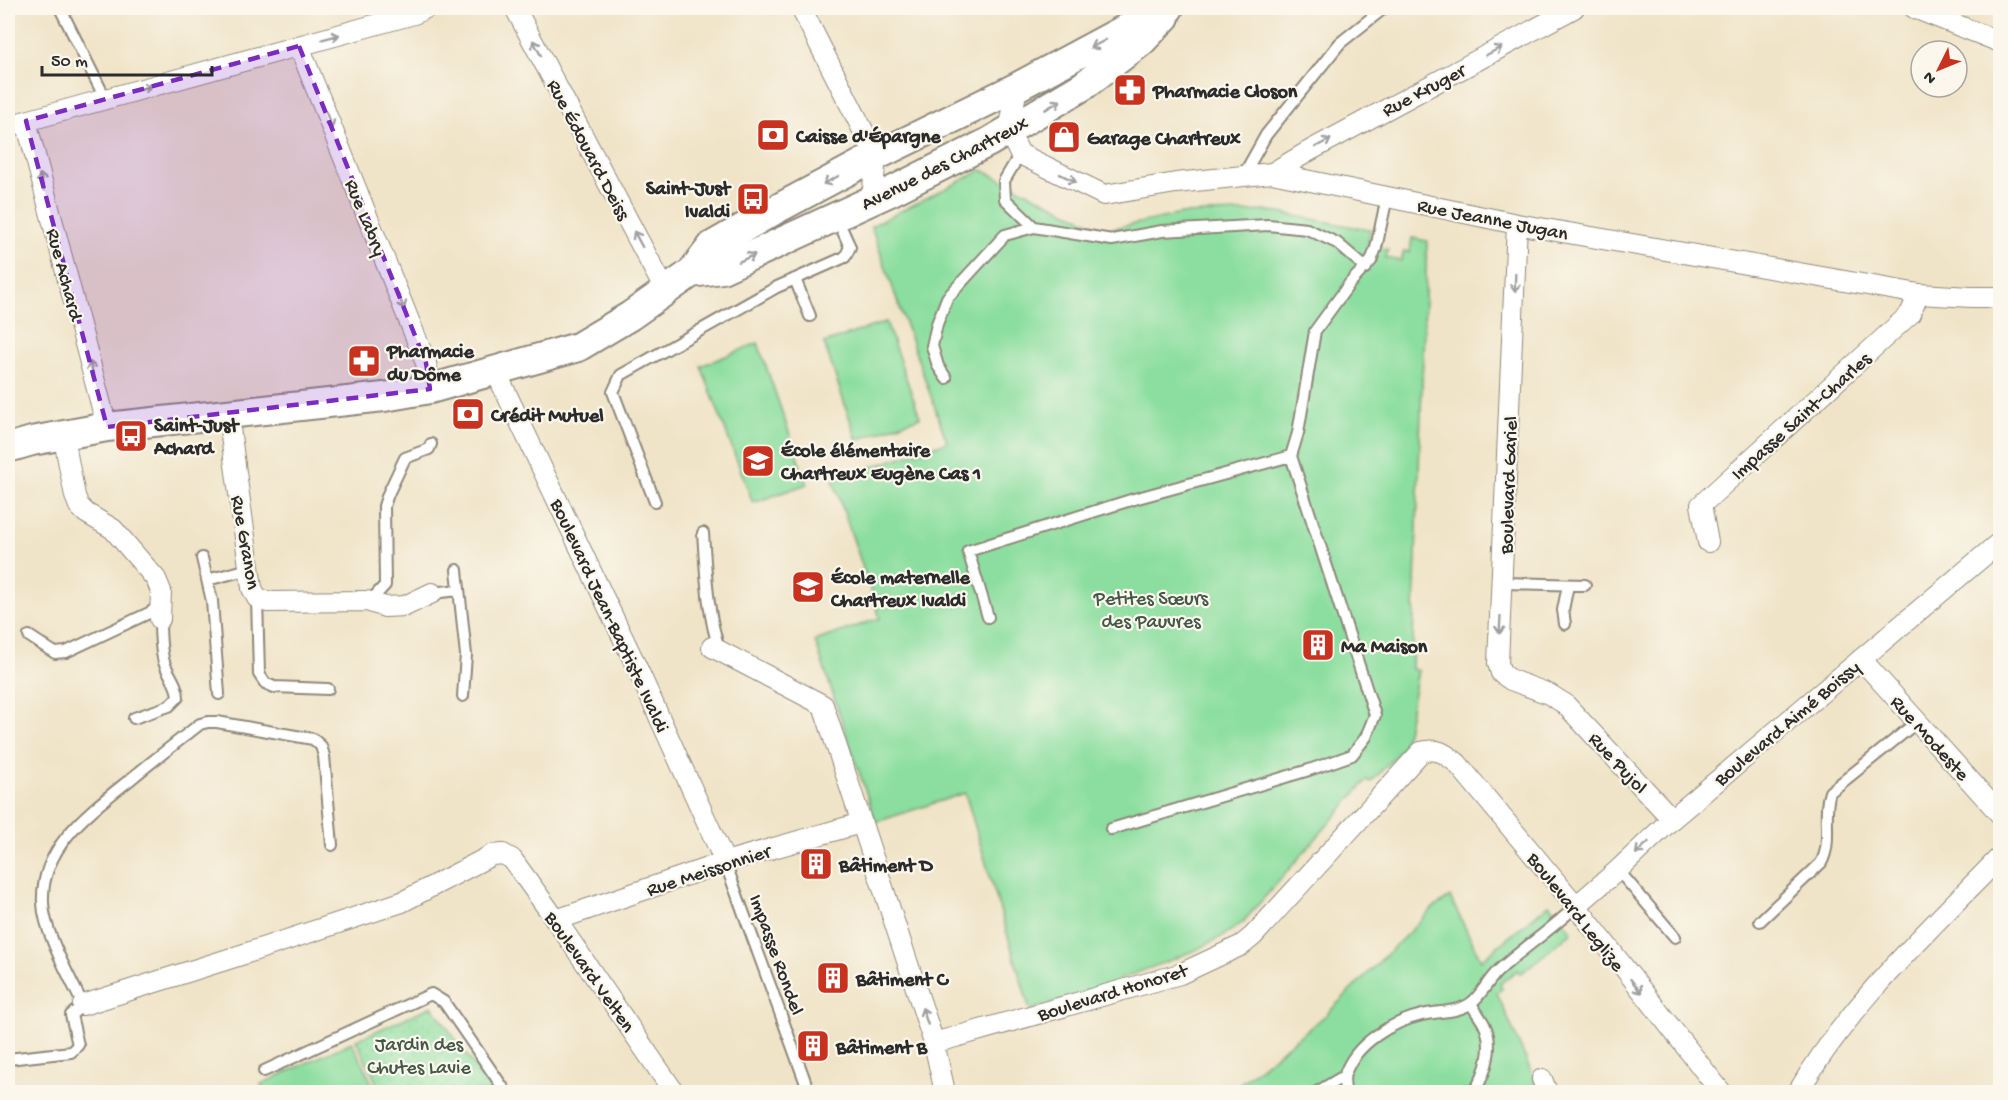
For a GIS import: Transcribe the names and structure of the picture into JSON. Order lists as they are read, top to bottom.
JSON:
{
  "streets": {
    "street": [
      "Rue Kruger",
      "Rue Édouard Deiss",
      "Avenue des Chartreux",
      "Rue Labry",
      "Rue Jeanne Jugan",
      "Rue Achard",
      "Impasse Saint-Charles",
      "Boulevard Gariel",
      "Rue Granon",
      "Boulevard Jean-Baptiste Ivaldi",
      "Boulevard Aimé Boissy",
      "Rue Modeste",
      "Rue Pujol",
      "Rue Meissonnier",
      "Boulevard Leglize",
      "Boulevard Velten",
      "Boulevard Honoret"
    ],
    "lane": ["Impasse Rondel"]
  },
  "crossings": [
    ["Rue Kruger", "Rue Jeanne Jugan"],
    ["Rue Édouard Deiss", "Avenue des Chartreux"],
    ["Avenue des Chartreux", "Rue Labry"],
    ["Avenue des Chartreux", "Rue Jeanne Jugan"],
    ["Avenue des Chartreux", "Rue Achard"],
    ["Avenue des Chartreux", "Rue Granon"],
    ["Avenue des Chartreux", "Boulevard Jean-Baptiste Ivaldi"],
    ["Rue Jeanne Jugan", "Impasse Saint-Charles"],
    ["Rue Jeanne Jugan", "Boulevard Gariel"],
    ["Boulevard Gariel", "Rue Pujol"],
    ["Boulevard Jean-Baptiste Ivaldi", "Rue Meissonnier"],
    ["Boulevard Jean-Baptiste Ivaldi", "Impasse Rondel"],
    ["Boulevard Aimé Boissy", "Rue Modeste"],
    ["Boulevard Aimé Boissy", "Rue Pujol"],
    ["Boulevard Aimé Boissy", "Boulevard Leglize"],
    ["Rue Meissonnier", "Impasse Rondel"],
    ["Rue Meissonnier", "Boulevard Velten"],
    ["Boulevard Leglize", "Boulevard Honoret"]
  ],
  "one_way": [
    "Rue Kruger",
    "Rue Édouard Deiss",
    "Rue Labry",
    "Rue Achard",
    "Boulevard Gariel",
    "Boulevard Leglize"
  ],
  "parks": ["Petites Sœurs des Pauvres", "Jardin des Chutes Lavie"],
  "places": {
    "pharmacy": ["Pharmacie Closon", "Pharmacie du Dôme"],
    "bank": ["Caisse d'Épargne", "Crédit Mutuel"],
    "shop": ["Garage Chartreux"],
    "bus stop": ["Saint-Just Ivaldi", "Saint-Just Achard"],
    "school or university": ["École élémentaire Chartreux Eugène Cas 1", "École maternelle Chartreux Ivaldi"],
    "building": [
      "Ma Maison",
      "Bâtiment D",
      "Bâtiment C",
      "Bâtiment B"
    ]
  },
  "scale_bar": "50 m",
  "north": "bottom left"
}
